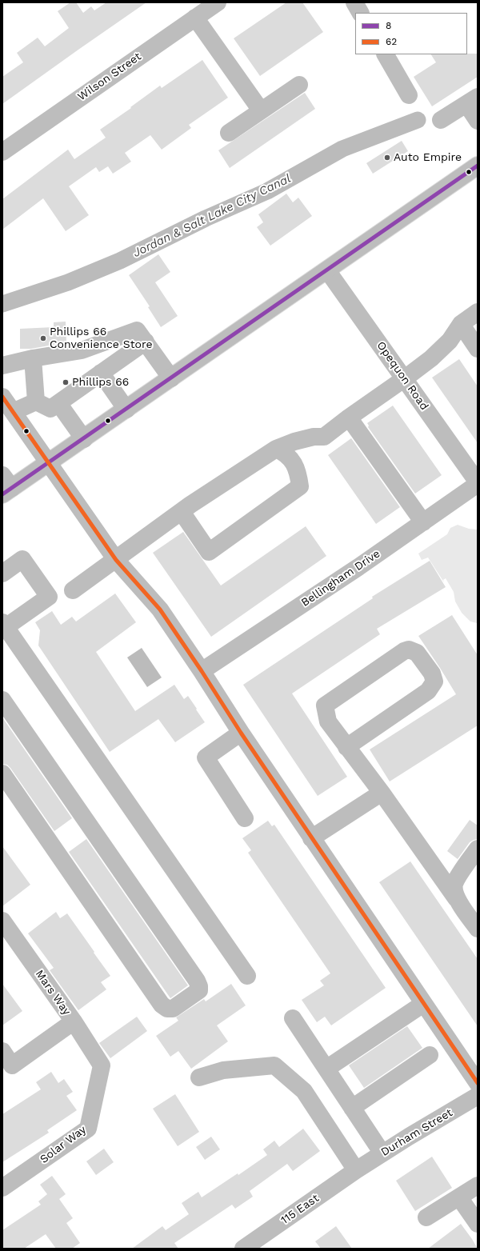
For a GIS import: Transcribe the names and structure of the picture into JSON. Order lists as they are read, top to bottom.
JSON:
{
  "streets": {
    "street": [
      "Wilson Street",
      "Opequon Road",
      "Bellingham Drive",
      "Mars Way",
      "Durham Street",
      "Solar Way",
      "115 East"
    ]
  },
  "crossings": [
    ["Opequon Road", "Bellingham Drive"],
    ["Mars Way", "Solar Way"],
    ["Durham Street", "115 East"]
  ],
  "water": ["Jordan & Salt Lake City Canal"],
  "places": ["Auto Empire", "Phillips 66 Convenience Store", "Phillips 66"],
  "lines": ["transit line 8", "transit line 62"],
  "legend": ["8", "62"]
}
